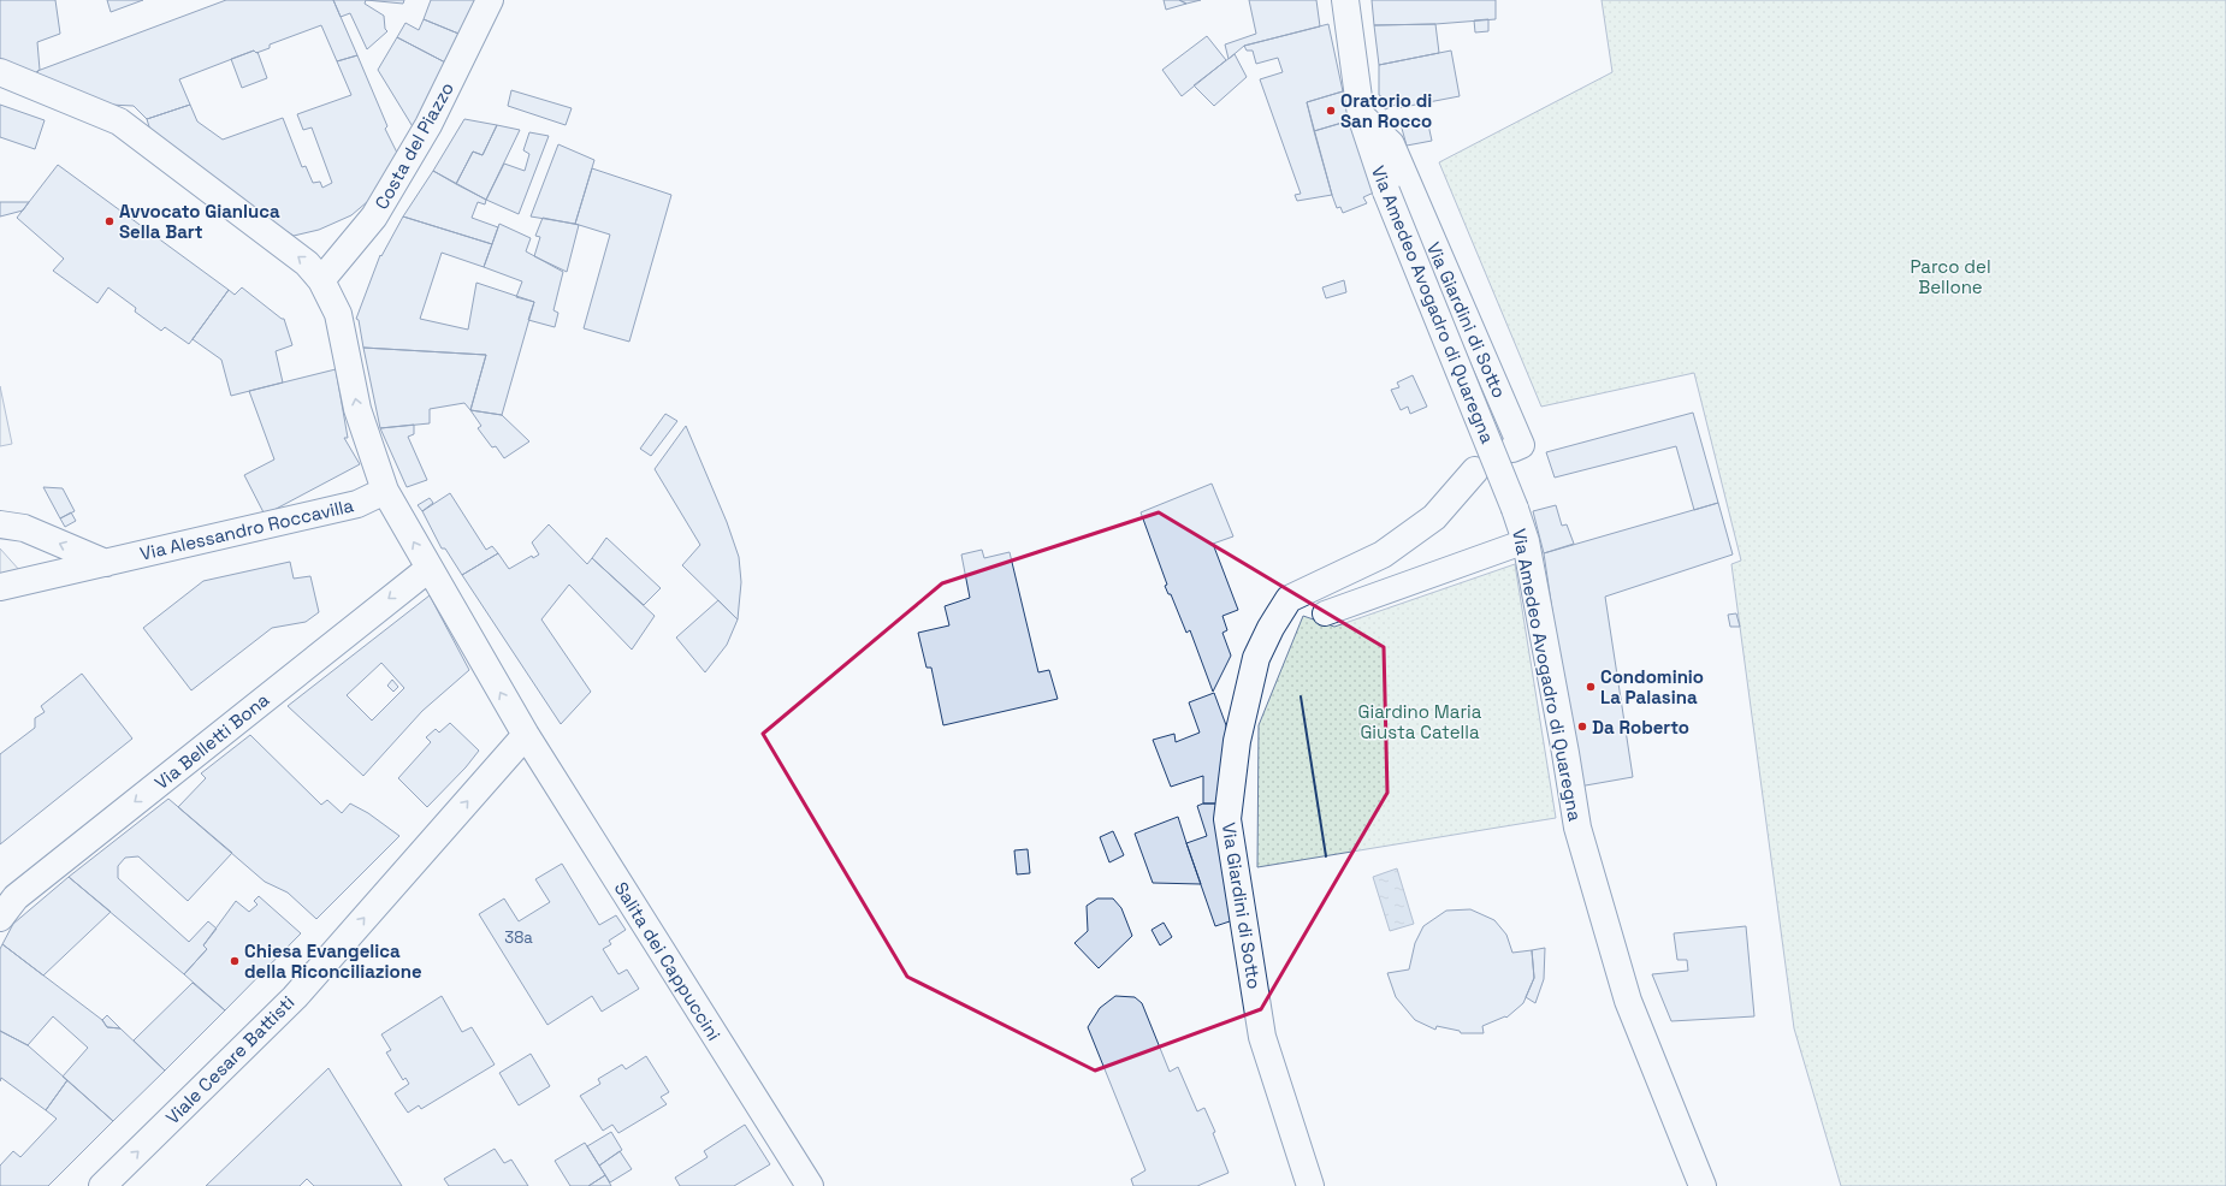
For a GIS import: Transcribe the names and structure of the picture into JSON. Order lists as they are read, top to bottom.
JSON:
{
  "streets": {
    "street": [
      "Costa del Piazzo",
      "Via Amedeo Avogadro di Quaregna",
      "Via Giardini di Sotto",
      "Via Alessandro Roccavilla",
      "Via Belletti Bona",
      "Salita dei Cappuccini",
      "Viale Cesare Battisti"
    ]
  },
  "crossings": [
    ["Costa del Piazzo", "Salita dei Cappuccini"],
    ["Via Amedeo Avogadro di Quaregna", "Via Giardini di Sotto"],
    ["Via Alessandro Roccavilla", "Salita dei Cappuccini"],
    ["Via Belletti Bona", "Salita dei Cappuccini"],
    ["Salita dei Cappuccini", "Viale Cesare Battisti"]
  ],
  "one_way": ["Via Belletti Bona", "Salita dei Cappuccini", "Viale Cesare Battisti"],
  "parks": ["Parco del Bellone", "Giardino Maria Giusta Catella"],
  "places": [
    "Oratorio di San Rocco",
    "Avvocato Gianluca Sella Bart",
    "Condominio La Palasina",
    "Da Roberto",
    "Chiesa Evangelica della Riconciliazione"
  ],
  "house_numbers": ["38a"]
}
